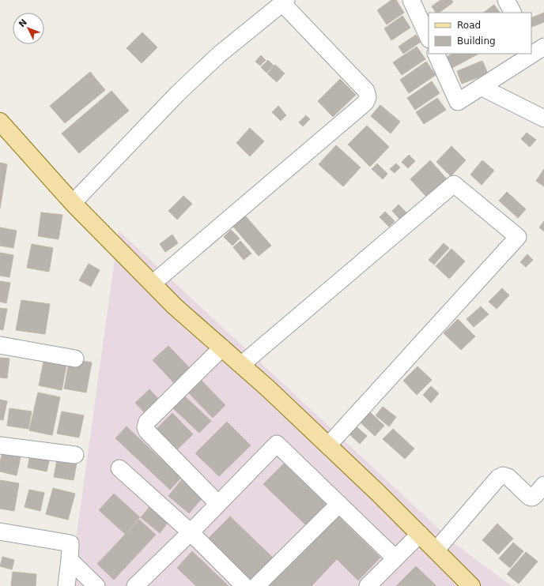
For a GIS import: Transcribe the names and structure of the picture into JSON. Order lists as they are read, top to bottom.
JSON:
{
  "legend": ["Road", "Building"],
  "north": "top left"
}
